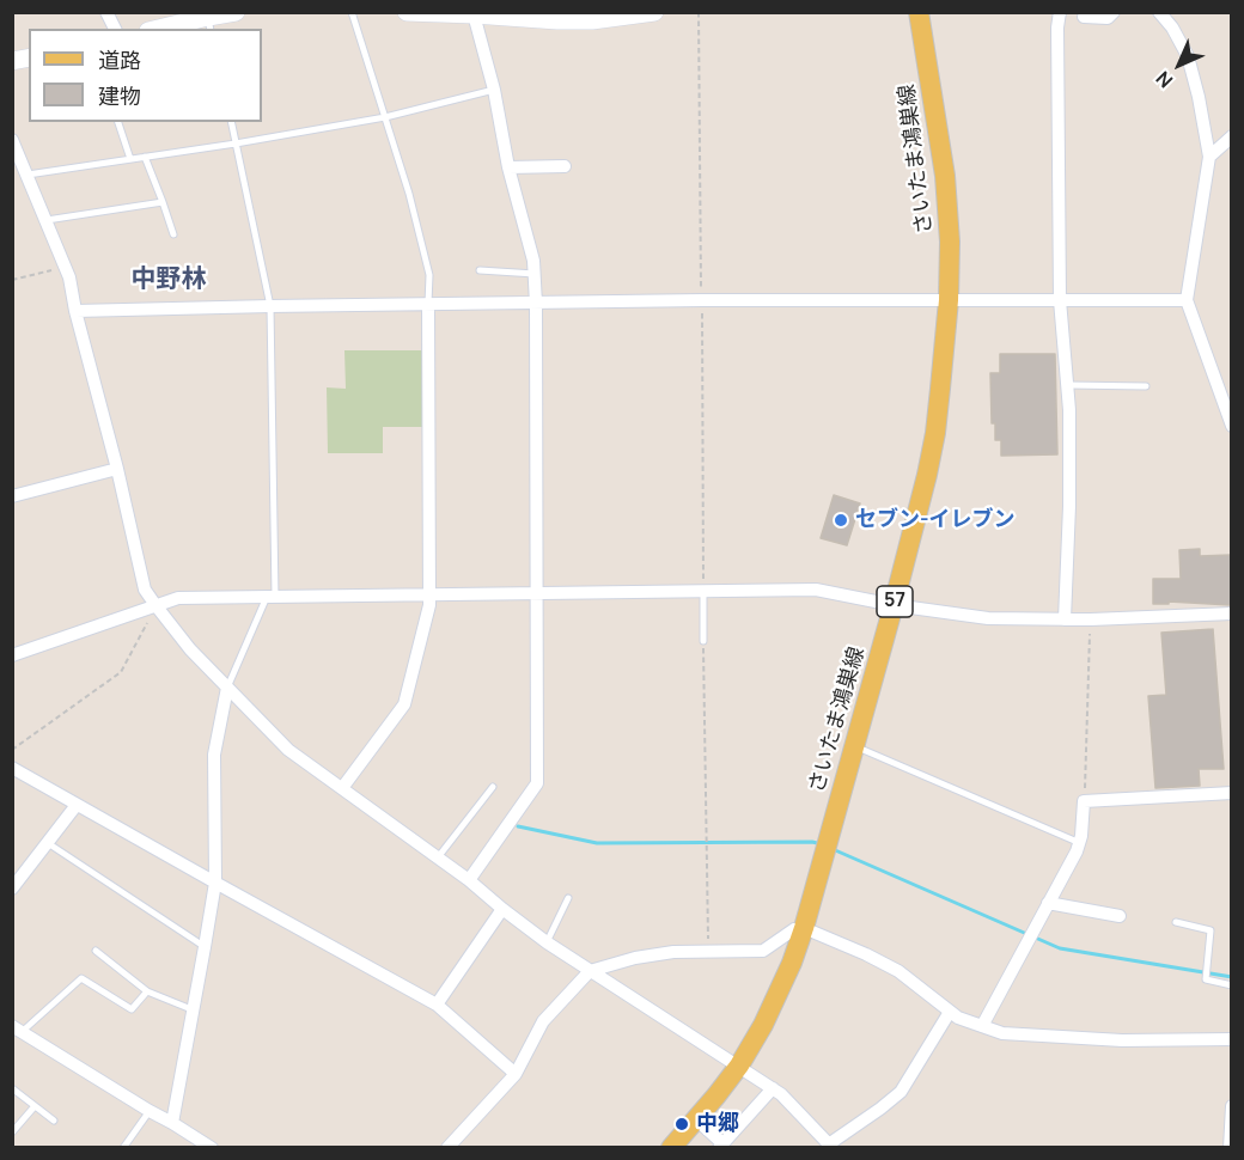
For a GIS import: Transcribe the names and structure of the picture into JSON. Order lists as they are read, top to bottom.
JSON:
{
  "streets": {
    "main road": ["さいたま鴻巣線", "57"]
  },
  "districts": ["中野林"],
  "places": ["セブン-イレブン", "中郷"],
  "legend": ["道路", "建物"],
  "north": "bottom left"
}
